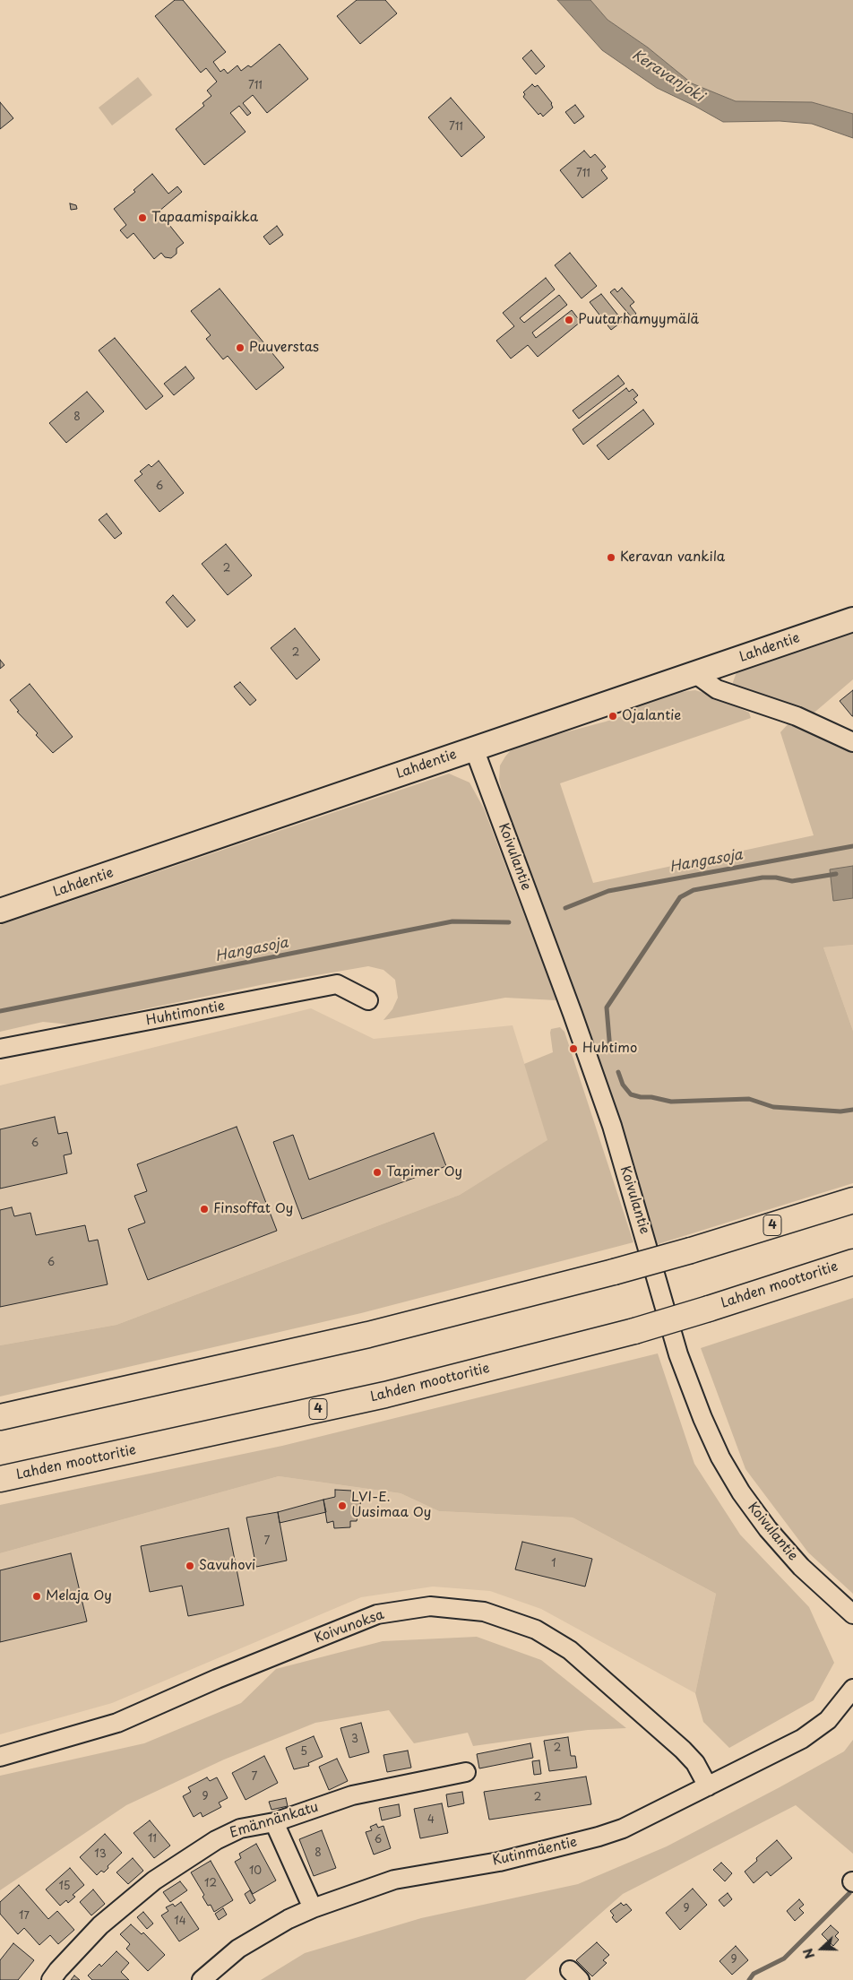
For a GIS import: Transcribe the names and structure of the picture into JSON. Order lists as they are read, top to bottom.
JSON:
{
  "streets": {
    "highway": ["4", "Lahden moottoritie"],
    "main road": ["Lahdentie"],
    "street": [
      "Koivulantie",
      "Huhtimontie",
      "Koivunoksa",
      "Emännänkatu",
      "Kutinmäentie"
    ]
  },
  "crossings": [
    ["Lahdentie", "Koivulantie"],
    ["Koivunoksa", "Kutinmäentie"]
  ],
  "water": ["Keravanjoki", "Hangasoja"],
  "places": [
    "Tapaamispaikka",
    "Puutarhamyymälä",
    "Puuverstas",
    "Keravan vankila",
    "Ojalantie",
    "Huhtimo",
    "Tapimer Oy",
    "Finsoffat Oy",
    "LVI-E. Uusimaa Oy",
    "Savuhovi",
    "Melaja Oy"
  ],
  "house_numbers": [
    "711",
    "711",
    "711",
    "8",
    "6",
    "2",
    "2",
    "6",
    "6",
    "7",
    "1",
    "3",
    "2",
    "5",
    "7",
    "9",
    "2",
    "4",
    "11",
    "6",
    "8",
    "13",
    "10",
    "12",
    "15",
    "9",
    "17",
    "14",
    "9"
  ],
  "north": "left"
}
